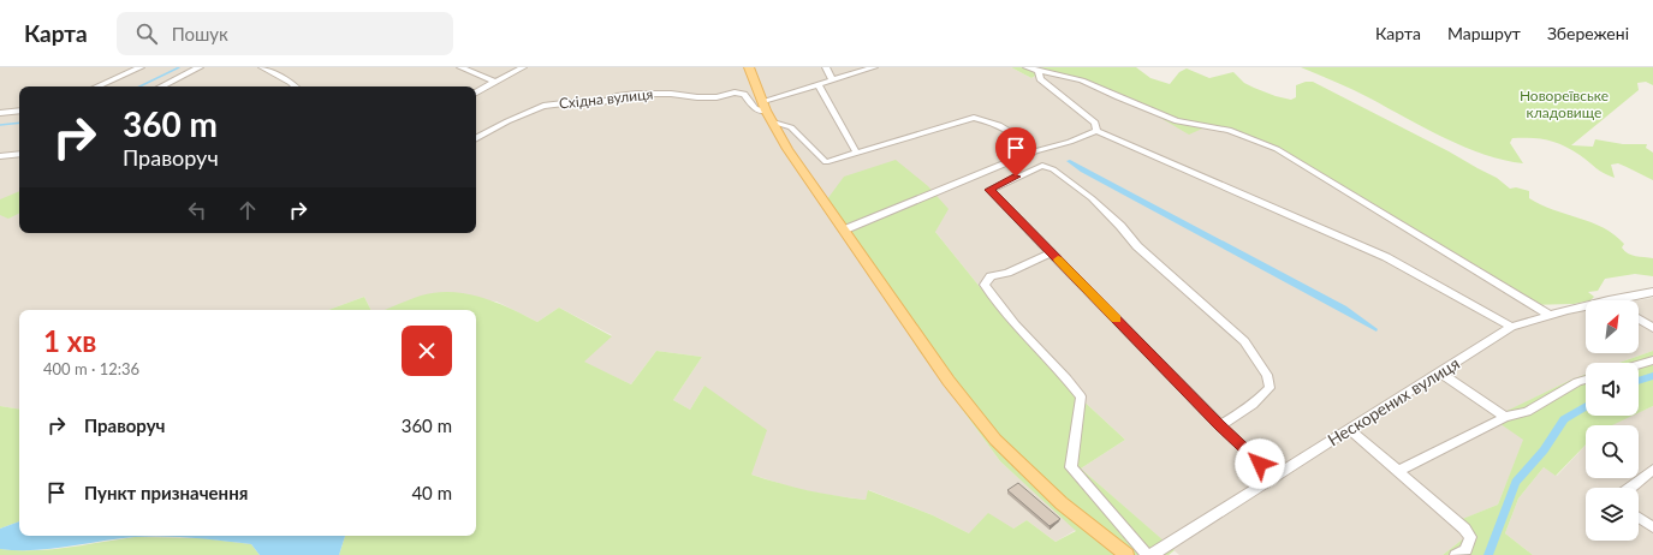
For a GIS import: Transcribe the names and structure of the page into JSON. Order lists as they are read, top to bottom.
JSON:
{
  "streets": {
    "street": ["Східна вулиця", "Нескорених вулиця"]
  },
  "parks": ["Новореївське кладовище"],
  "north": "top right",
  "page": {
    "header": "Карта",
    "search": "Пошук",
    "nav": ["Карта", "Маршрут", "Збережені"],
    "turn": ["360 m", "Праворуч"],
    "heading": ["1 хв", "400 m · 12:36"],
    "list": [
      {
        "name": "Праворуч",
        "value": "360 m"
      },
      {
        "name": "Пункт призначення",
        "value": "40 m"
      }
    ]
  }
}
